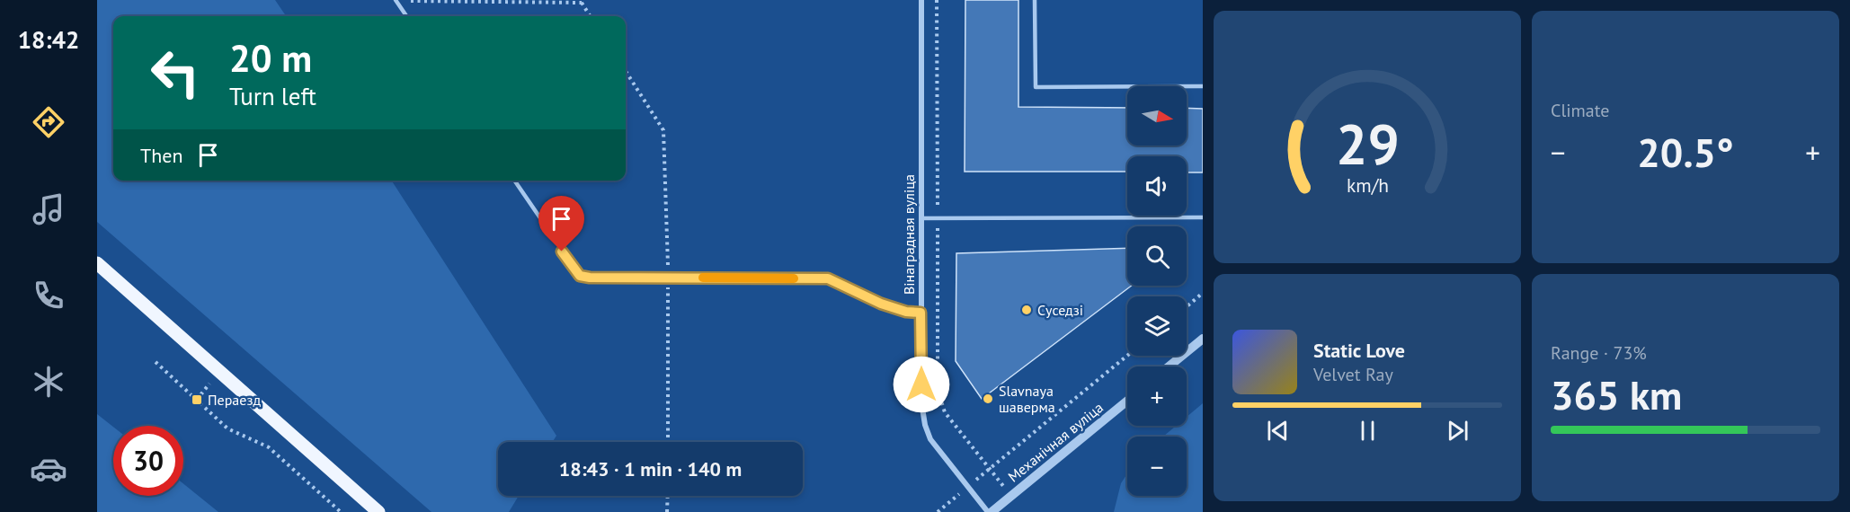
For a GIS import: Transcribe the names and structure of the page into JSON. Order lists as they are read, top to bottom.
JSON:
{
  "streets": {
    "street": ["Вінаградная вуліца", "Механічная вуліца"]
  },
  "crossings": [
    ["Вінаградная вуліца", "Механічная вуліца"]
  ],
  "places": {
    "other": ["Суседзі", "Slavnaya шаверма"],
    "transit": ["Пераезд"]
  },
  "north": "right",
  "page": {
    "tabs": "18:42",
    "tile": [
      "Climate",
      ["Range · 73%", "365 km"]
    ],
    "turn": ["20 m", "Turn left"],
    "map_buttons": ["+", "−"],
    "then": "Then",
    "heat": ["−", "20.5°", "+"],
    "song": ["Static Love", "Velvet Ray"],
    "limit": "30",
    "trip": "18:43 · 1 min · 140 m",
    "gauge": ["29", "km/h"]
  }
}
